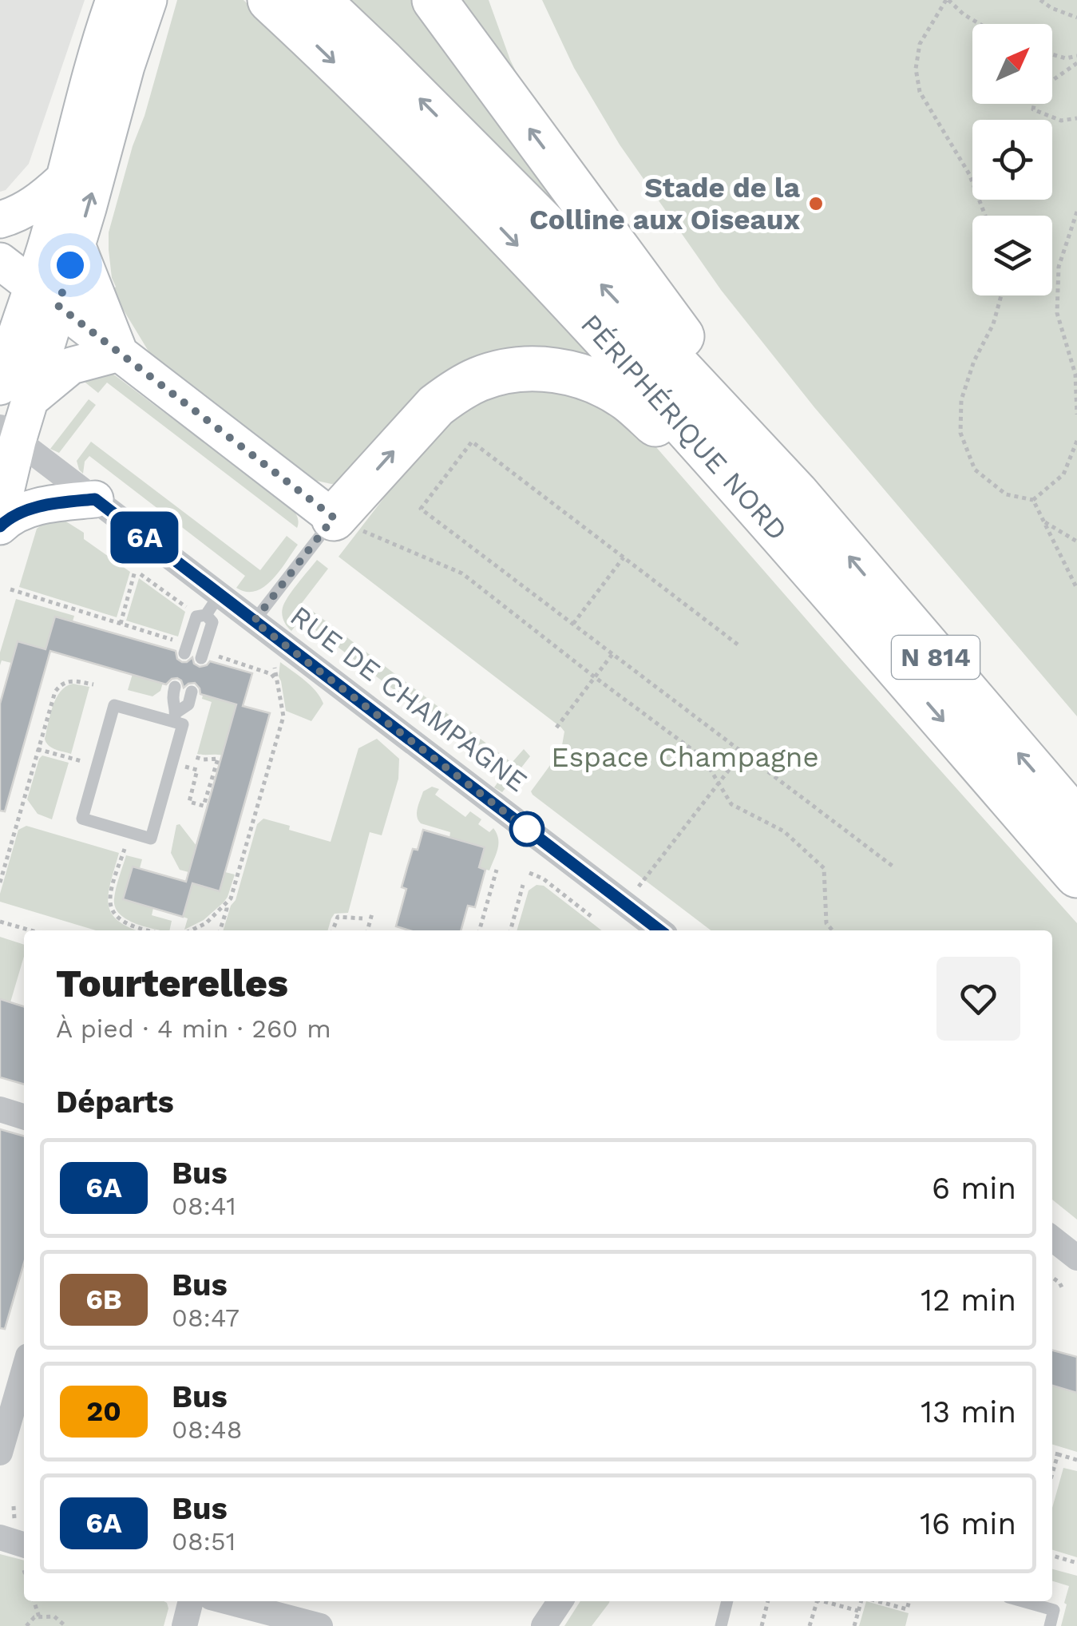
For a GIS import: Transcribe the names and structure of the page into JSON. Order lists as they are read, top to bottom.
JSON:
{
  "streets": {
    "highway": ["PÉRIPHÉRIQUE NORD", "N 814"],
    "street": ["RUE DE CHAMPAGNE"]
  },
  "parks": ["Espace Champagne"],
  "places": ["Stade de la Colline aux Oiseaux"],
  "lines": ["bus line 6A"],
  "north": "top right",
  "page": {
    "on_map": "6A",
    "heading": [
      ["Tourterelles", "À pied · 4 min · 260 m"],
      "Départs"
    ],
    "list": [
      {
        "mark": "6A",
        "name": "Bus",
        "note": "08:41",
        "value": "6 min"
      },
      {
        "mark": "6B",
        "name": "Bus",
        "note": "08:47",
        "value": "12 min"
      },
      {
        "mark": "20",
        "name": "Bus",
        "note": "08:48",
        "value": "13 min"
      },
      {
        "mark": "6A",
        "name": "Bus",
        "note": "08:51",
        "value": "16 min"
      }
    ]
  }
}
